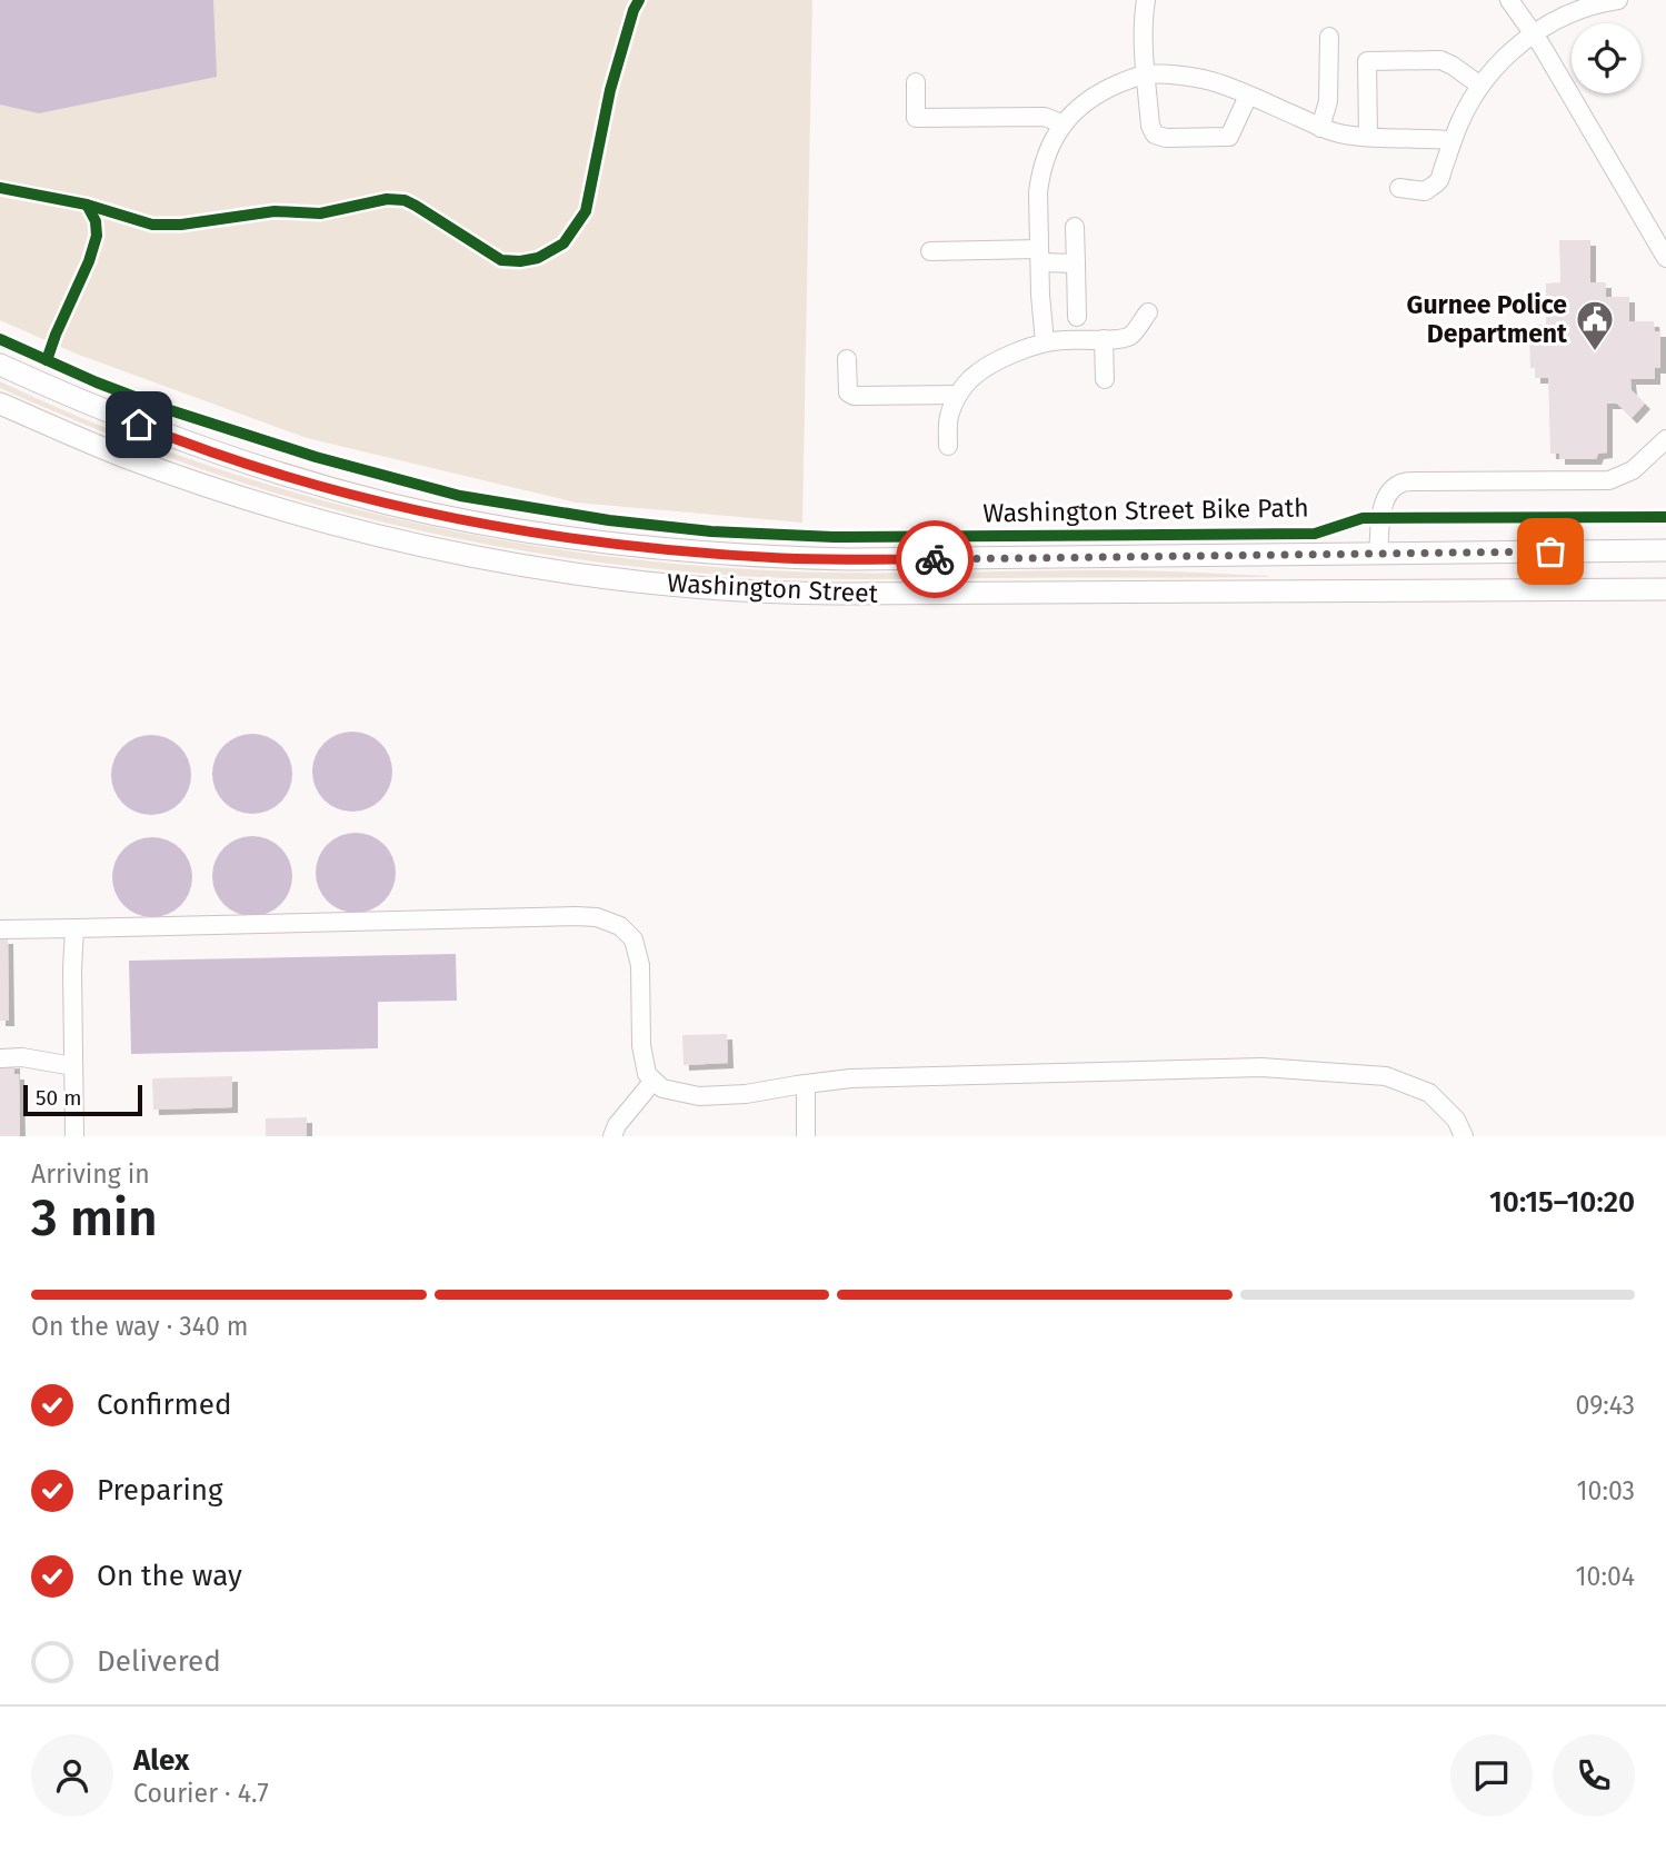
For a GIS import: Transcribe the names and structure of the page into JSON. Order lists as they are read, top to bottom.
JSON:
{
  "streets": {
    "main road": ["Washington Street"],
    "cycle path": ["Washington Street Bike Path"]
  },
  "places": {
    "public building": ["Gurnee Police Department"]
  },
  "scale_bar": "50 m",
  "page": {
    "scale": "50 m",
    "heading": ["3 min", "Arriving in", "10:15–10:20"],
    "panel": ["Alex", "Courier · 4.7"],
    "bar": "On the way · 340 m",
    "list": [
      ["Confirmed", "09:43"],
      ["Preparing", "10:03"],
      ["On the way", "10:04"],
      "Delivered"
    ]
  }
}
